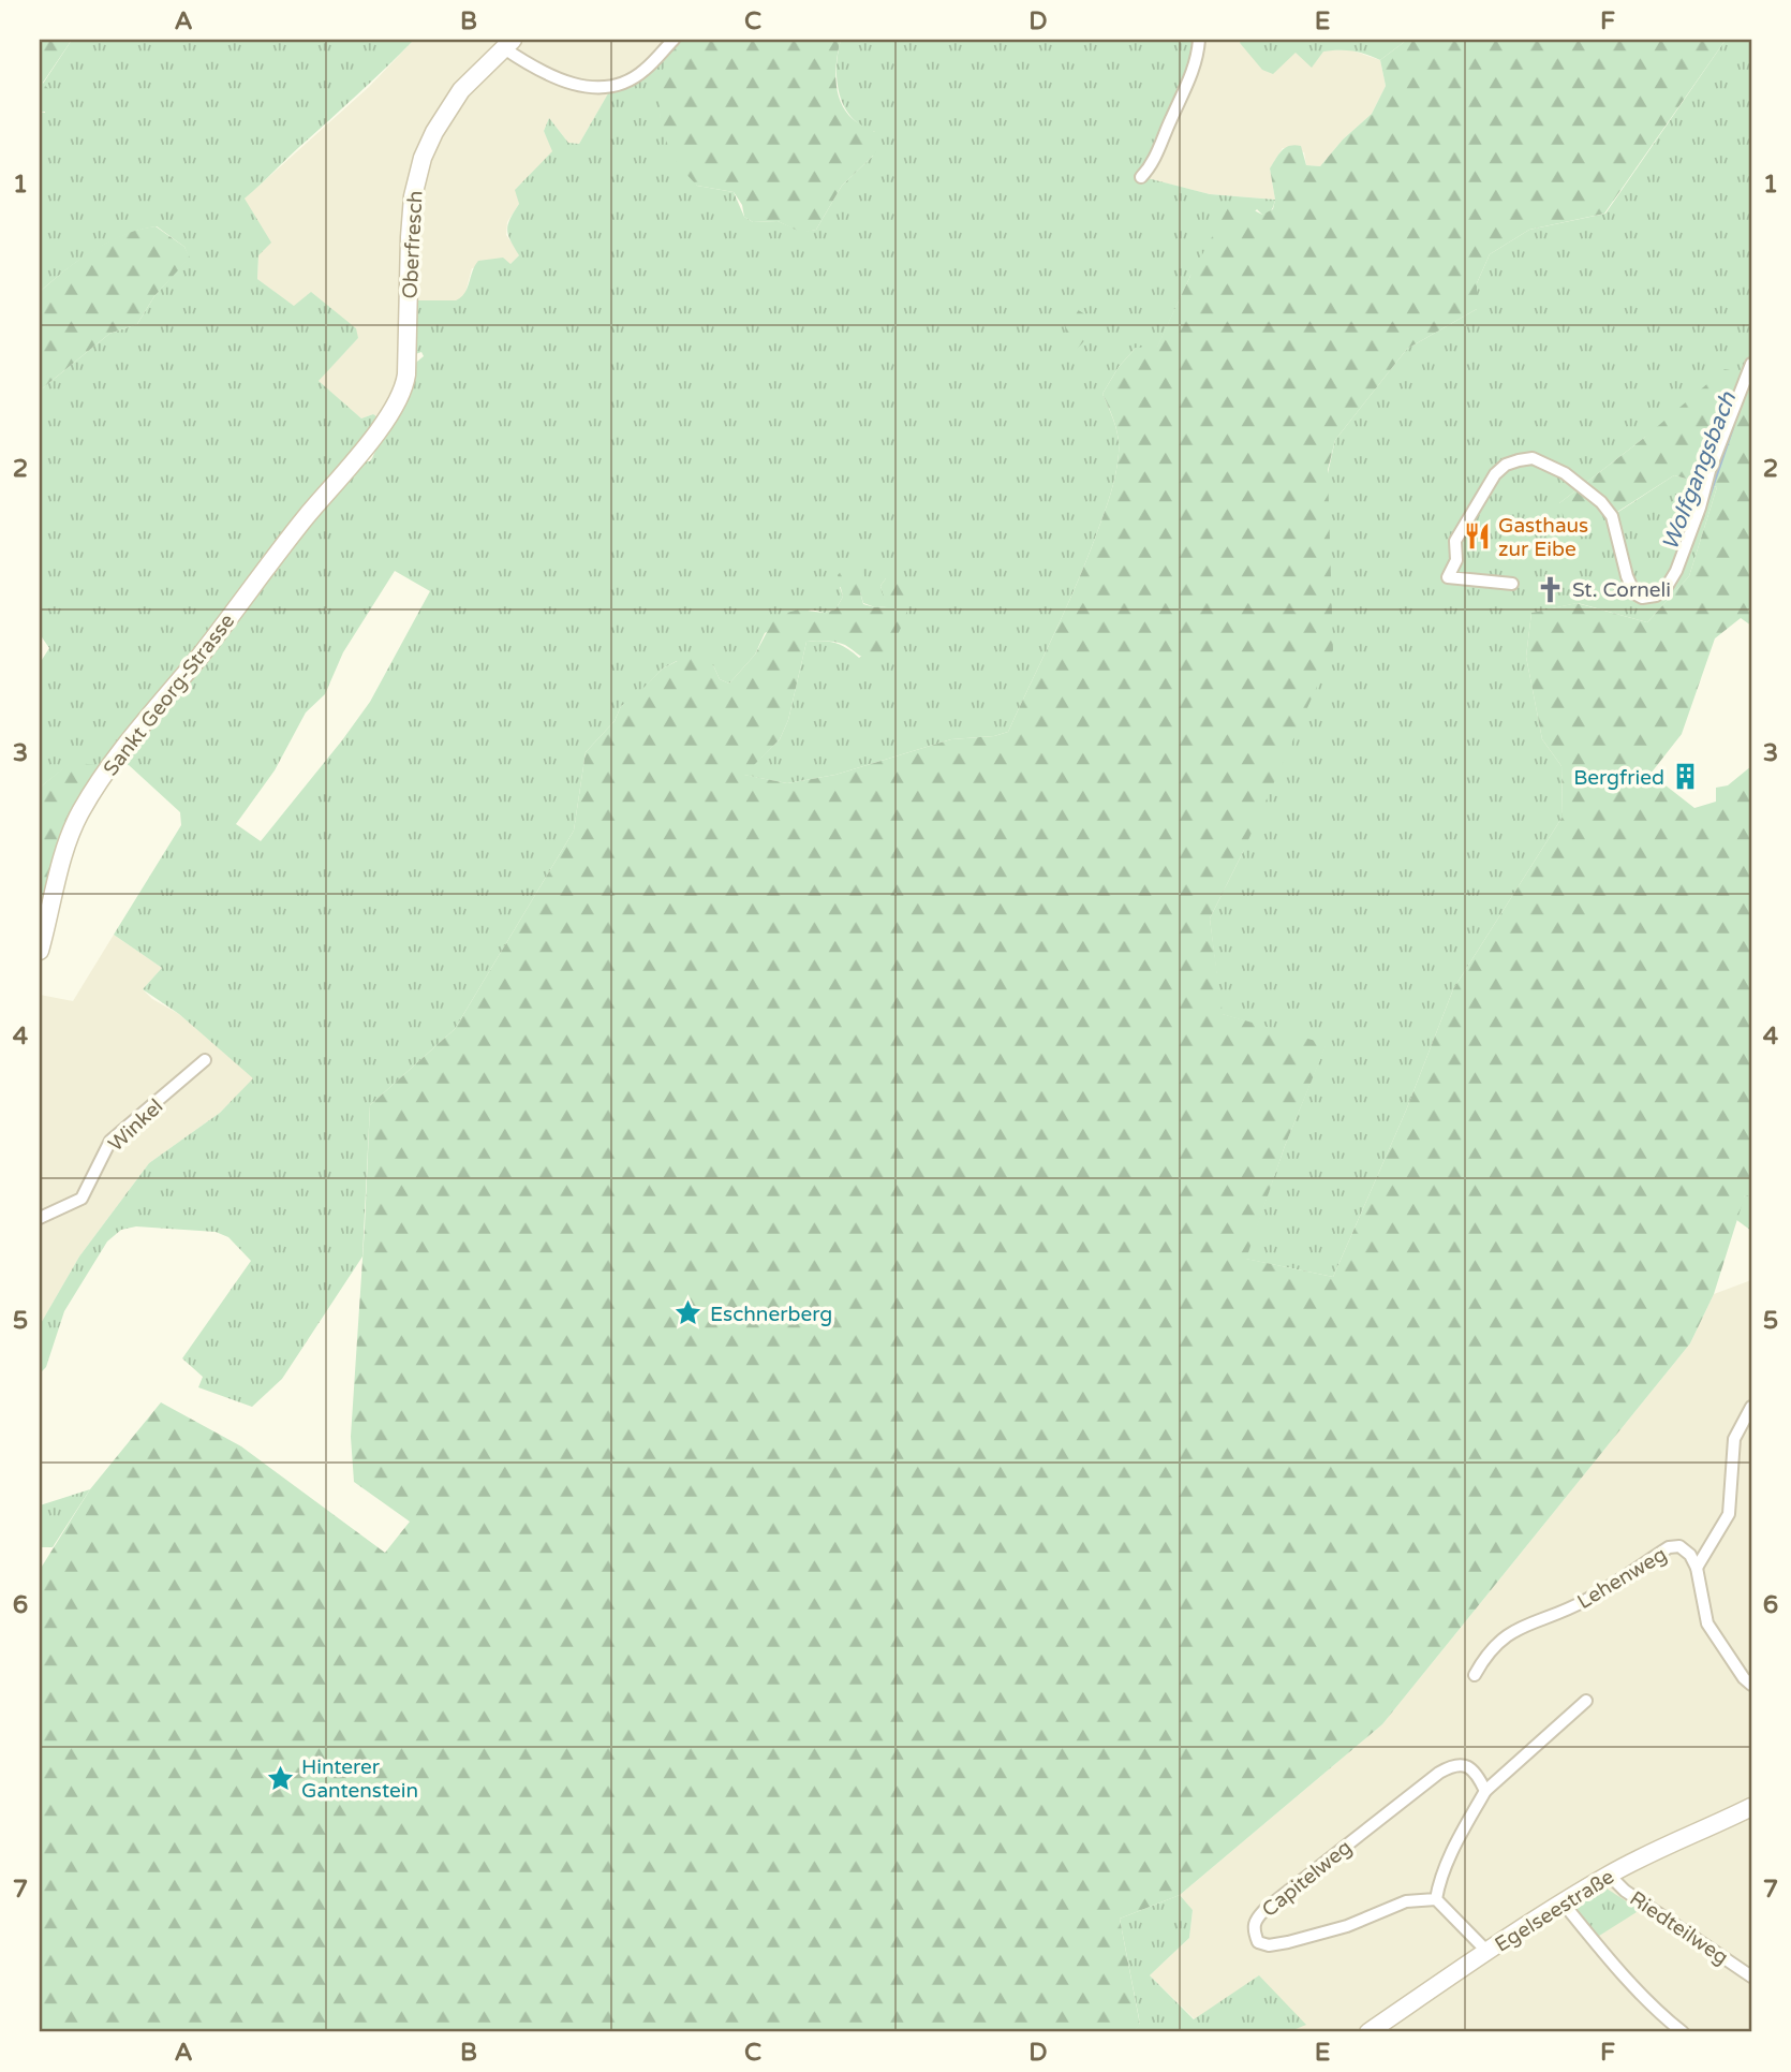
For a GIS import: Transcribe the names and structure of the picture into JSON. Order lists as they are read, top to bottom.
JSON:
{
  "streets": {
    "street": [
      "Oberfresch",
      "Sankt Georg-Strasse",
      "Winkel",
      "Lehenweg",
      "Capitelweg",
      "Egelseestraße",
      "Riedteilweg"
    ]
  },
  "crossings": [
    ["Oberfresch", "Sankt Georg-Strasse"],
    ["Egelseestraße", "Riedteilweg"]
  ],
  "water": ["Wolfgangsbach"],
  "places": {
    "restaurant": ["Gasthaus zur Eibe"],
    "church": ["St. Corneli"],
    "building": ["Bergfried"],
    "place": ["Eschnerberg", "Hinterer Gantenstein"]
  },
  "grid": {
    "columns": [
      "A",
      "B",
      "C",
      "D",
      "E",
      "F"
    ],
    "rows": [
      "1",
      "2",
      "3",
      "4",
      "5",
      "6",
      "7"
    ]
  }
}
